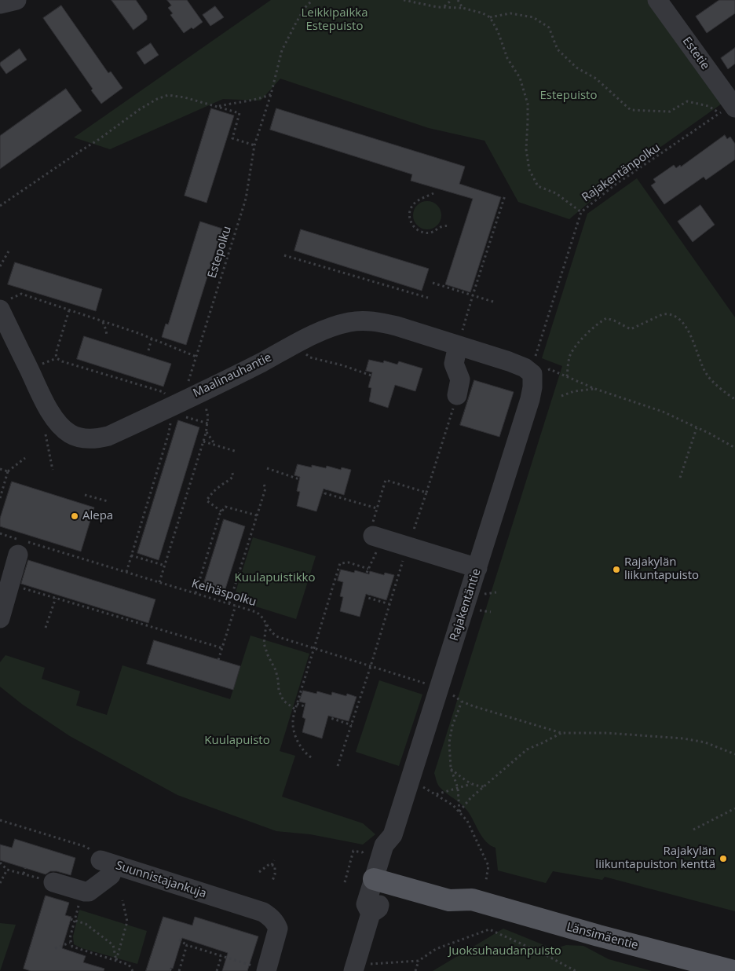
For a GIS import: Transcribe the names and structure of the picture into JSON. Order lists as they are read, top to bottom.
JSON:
{
  "streets": {
    "main road": ["Länsimäentie"],
    "street": [
      "Estetie",
      "Maalinauhantie",
      "Rajakentäntie",
      "Suunnistajankuja"
    ],
    "path": ["Rajakentänpolku", "Estepolku", "Keihäspolku"]
  },
  "crossings": [
    ["Estetie", "Rajakentänpolku"],
    ["Rajakentänpolku", "Maalinauhantie"],
    ["Rajakentänpolku", "Rajakentäntie"],
    ["Maalinauhantie", "Rajakentäntie"],
    ["Rajakentäntie", "Länsimäentie"]
  ],
  "parks": [
    "Leikkipaikka Estepuisto",
    "Estepuisto",
    "Kuulapuistikko",
    "Kuulapuisto",
    "Juoksuhaudanpuisto"
  ],
  "places": ["Alepa", "Rajakylän liikuntapuisto", "Rajakylän liikuntapuiston kenttä"]
}
